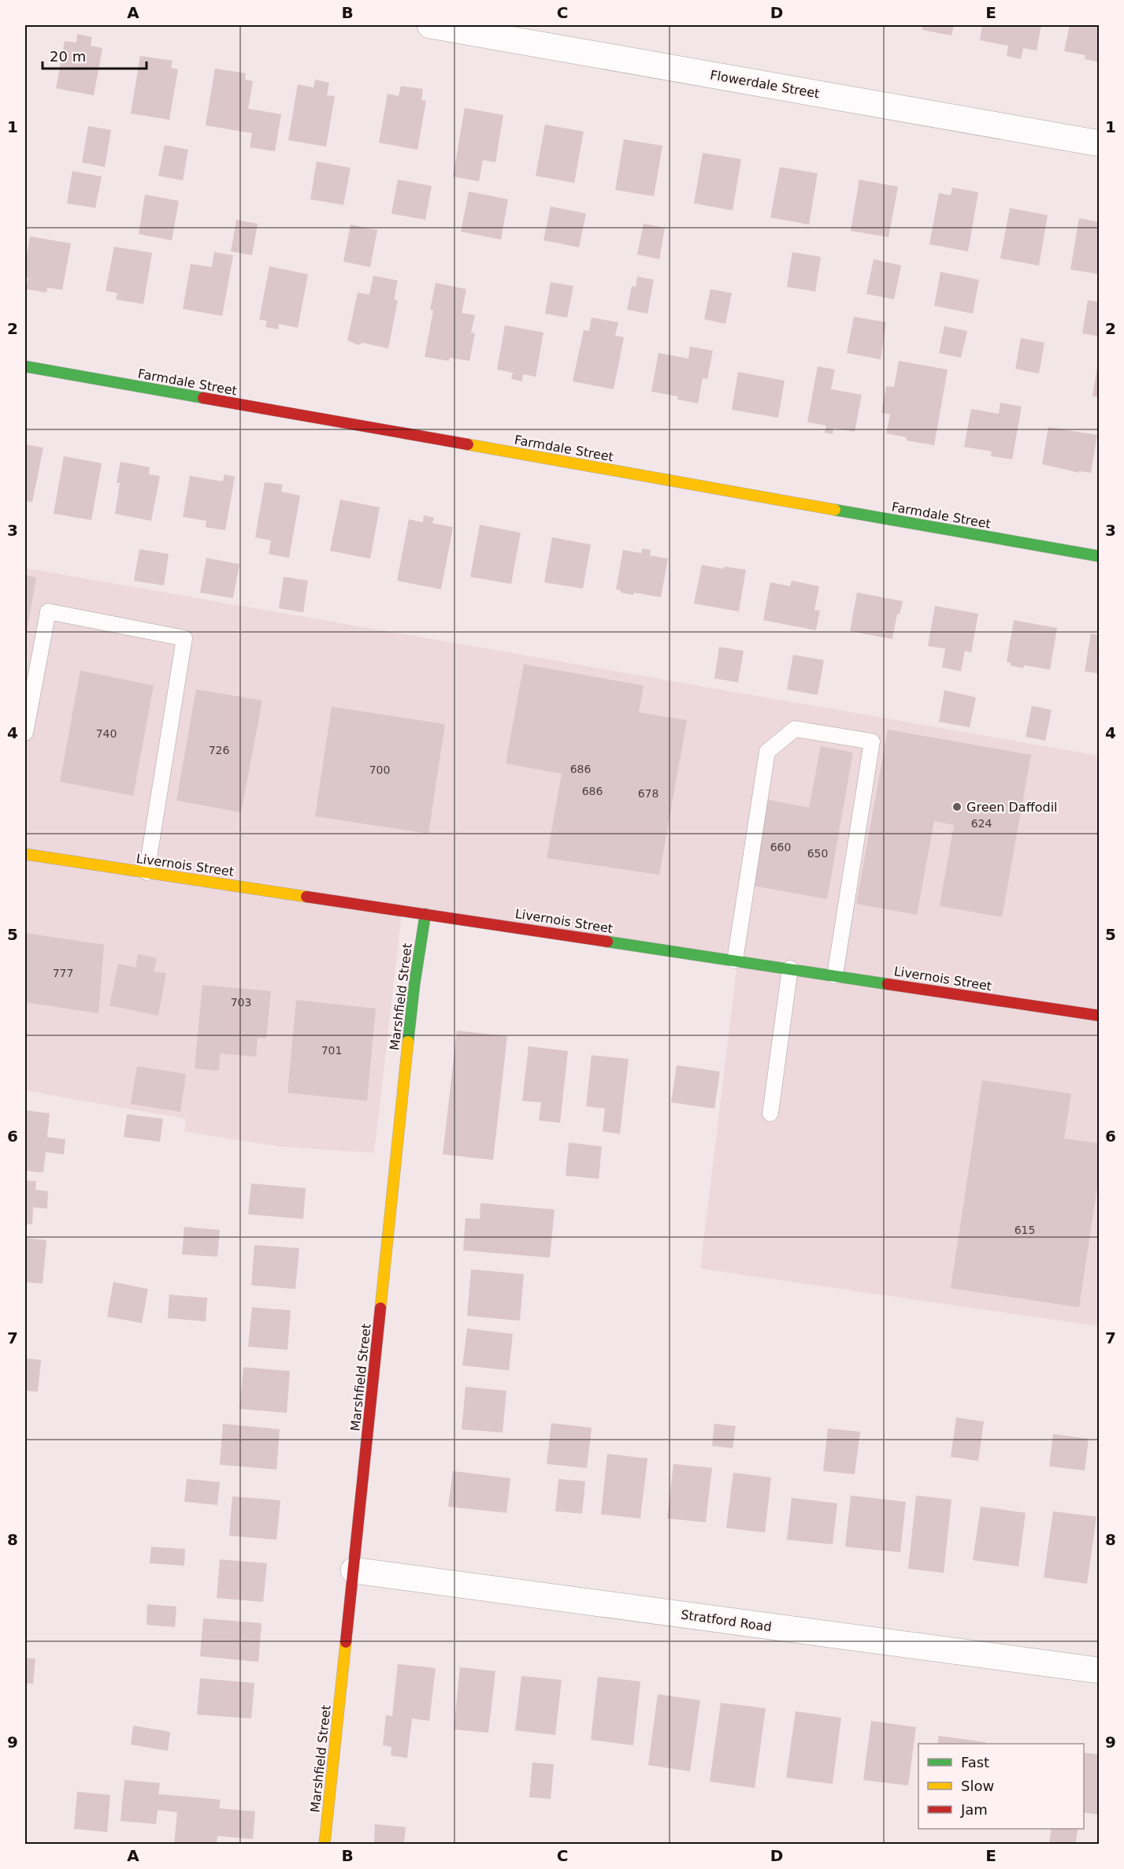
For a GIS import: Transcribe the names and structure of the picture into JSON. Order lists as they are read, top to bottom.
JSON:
{
  "streets": {
    "street": [
      "Flowerdale Street",
      "Farmdale Street",
      "Livernois Street",
      "Marshfield Street",
      "Stratford Road"
    ]
  },
  "crossings": [
    ["Livernois Street", "Marshfield Street"],
    ["Marshfield Street", "Stratford Road"]
  ],
  "places": ["Green Daffodil"],
  "house_numbers": [
    "740",
    "726",
    "686",
    "700",
    "686",
    "678",
    "624",
    "660",
    "650",
    "777",
    "703",
    "701",
    "615"
  ],
  "legend": ["Fast", "Slow", "Jam"],
  "scale_bar": "20 m",
  "grid": {
    "columns": [
      "A",
      "B",
      "C",
      "D",
      "E"
    ],
    "rows": [
      "1",
      "2",
      "3",
      "4",
      "5",
      "6",
      "7",
      "8",
      "9"
    ]
  }
}
